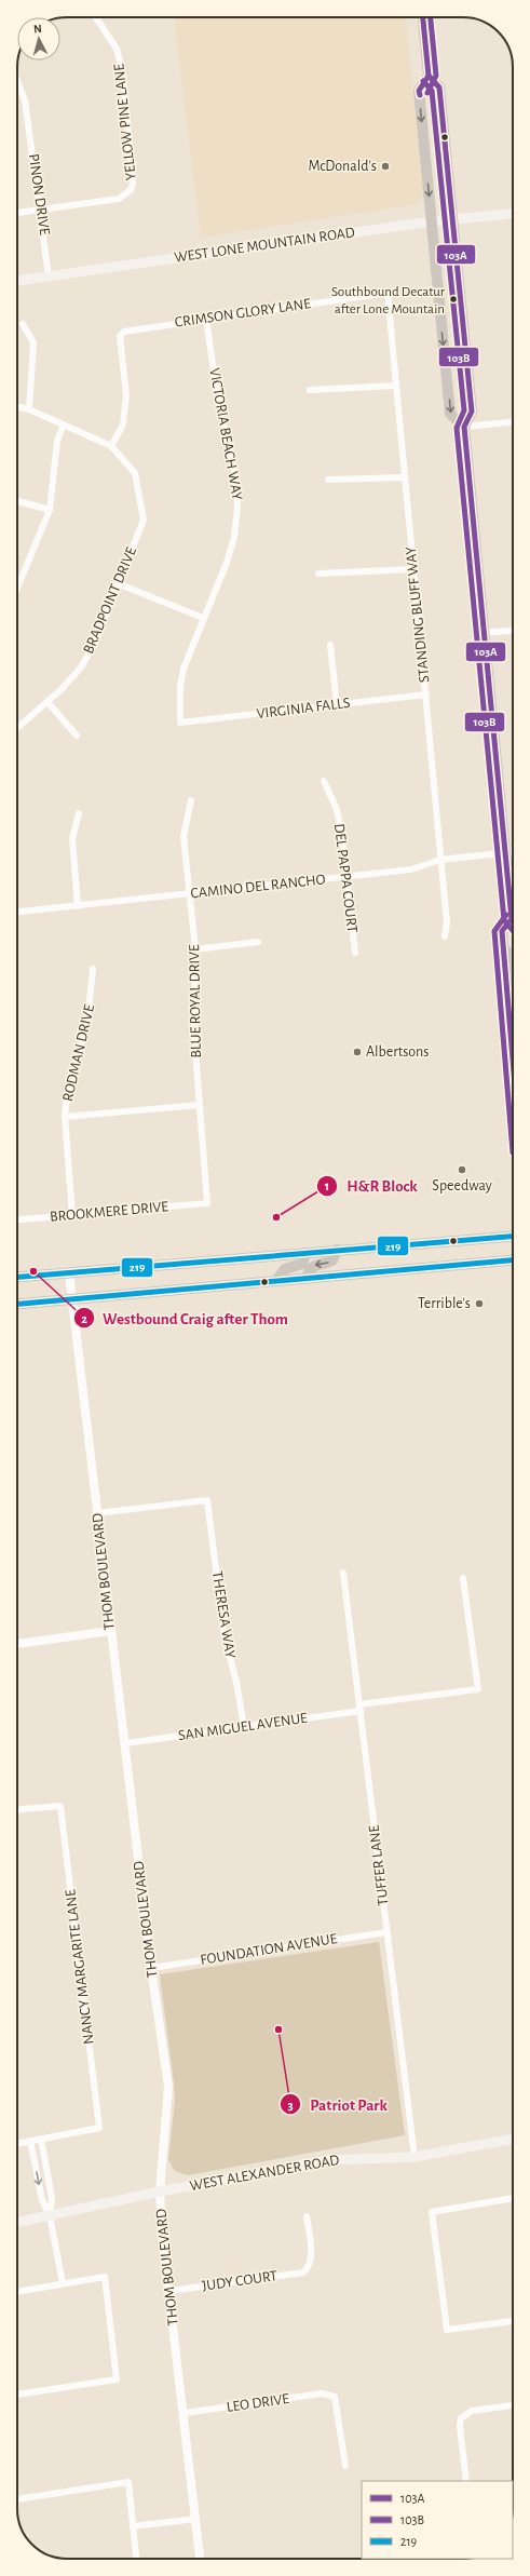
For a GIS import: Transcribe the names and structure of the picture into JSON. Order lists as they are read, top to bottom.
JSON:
{
  "streets": {
    "main road": ["WEST LONE MOUNTAIN ROAD", "WEST ALEXANDER ROAD"],
    "street": [
      "YELLOW PINE LANE",
      "PINON DRIVE",
      "CRIMSON GLORY LANE",
      "VICTORIA BEACH WAY",
      "BRADPOINT DRIVE",
      "STANDING BLUFF WAY",
      "VIRGINIA FALLS",
      "DEL PAPPA COURT",
      "CAMINO DEL RANCHO",
      "BLUE ROYAL DRIVE",
      "RODMAN DRIVE",
      "BROOKMERE DRIVE",
      "THOM BOULEVARD",
      "THERESA WAY",
      "SAN MIGUEL AVENUE",
      "TUFFER LANE",
      "FOUNDATION AVENUE",
      "NANCY MARGARITE LANE",
      "JUDY COURT",
      "LEO DRIVE"
    ]
  },
  "crossings": [
    ["YELLOW PINE LANE", "PINON DRIVE"],
    ["PINON DRIVE", "WEST LONE MOUNTAIN ROAD"],
    ["CRIMSON GLORY LANE", "VICTORIA BEACH WAY"],
    ["CRIMSON GLORY LANE", "BRADPOINT DRIVE"],
    ["CRIMSON GLORY LANE", "STANDING BLUFF WAY"],
    ["VICTORIA BEACH WAY", "VIRGINIA FALLS"],
    ["STANDING BLUFF WAY", "VIRGINIA FALLS"],
    ["STANDING BLUFF WAY", "CAMINO DEL RANCHO"],
    ["DEL PAPPA COURT", "CAMINO DEL RANCHO"],
    ["CAMINO DEL RANCHO", "BLUE ROYAL DRIVE"],
    ["BLUE ROYAL DRIVE", "BROOKMERE DRIVE"],
    ["RODMAN DRIVE", "BROOKMERE DRIVE"],
    ["THOM BOULEVARD", "THERESA WAY"],
    ["THOM BOULEVARD", "SAN MIGUEL AVENUE"],
    ["THOM BOULEVARD", "FOUNDATION AVENUE"],
    ["THOM BOULEVARD", "WEST ALEXANDER ROAD"],
    ["THOM BOULEVARD", "JUDY COURT"],
    ["THOM BOULEVARD", "LEO DRIVE"],
    ["THERESA WAY", "SAN MIGUEL AVENUE"],
    ["SAN MIGUEL AVENUE", "TUFFER LANE"],
    ["TUFFER LANE", "FOUNDATION AVENUE"],
    ["TUFFER LANE", "WEST ALEXANDER ROAD"]
  ],
  "places": [
    "McDonald's",
    "Southbound Decatur after Lone Mountain",
    "Albertsons",
    "Speedway",
    "H&R Block",
    "Westbound Craig after Thom",
    "Terrible's",
    "Patriot Park"
  ],
  "lines": ["transit line 103A", "transit line 103B", "transit line 219"],
  "legend": ["103A", "103B", "219"],
  "north": "top"
}
